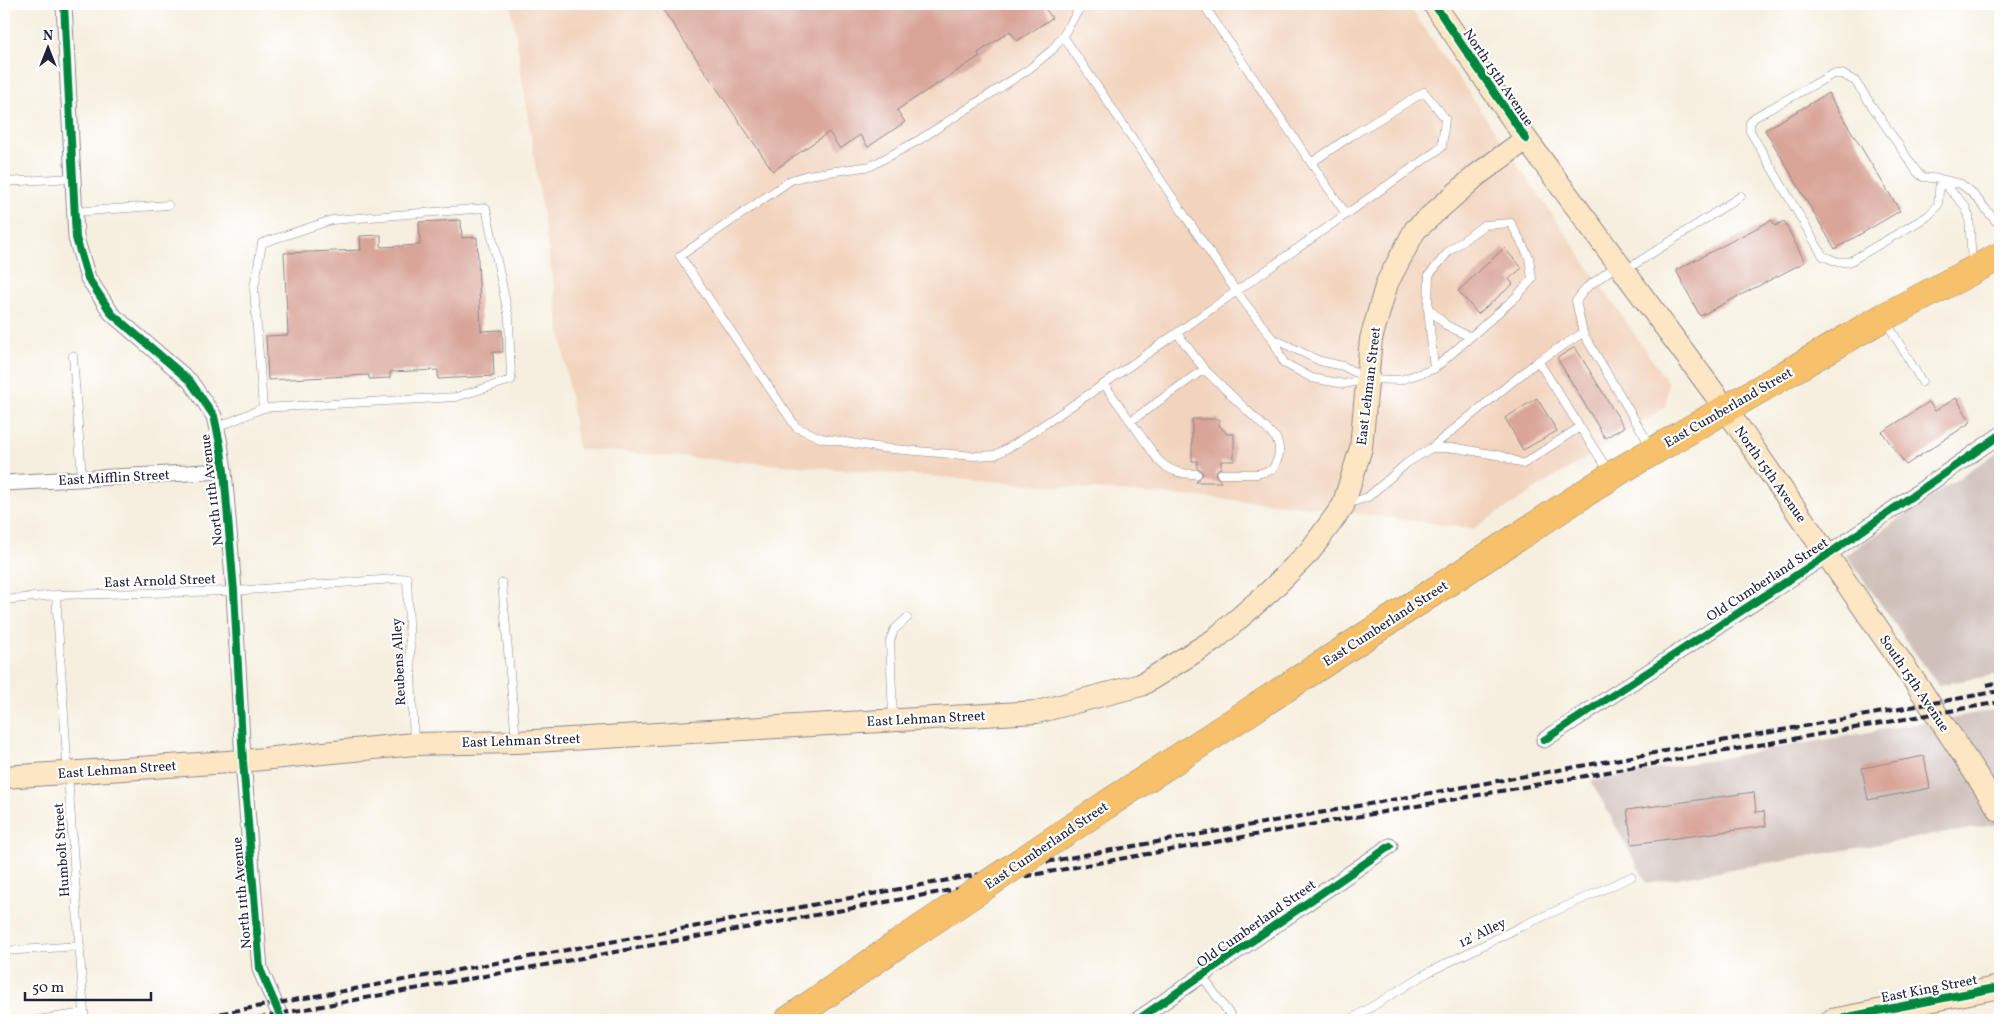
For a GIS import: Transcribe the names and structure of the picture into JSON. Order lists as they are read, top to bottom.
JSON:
{
  "streets": {
    "highway": ["East Cumberland Street"],
    "main road": [
      "North 15th Avenue",
      "East Lehman Street",
      "South 15th Avenue",
      "East King Street"
    ],
    "street": ["East Mifflin Street", "North 11th Avenue", "Old Cumberland Street"],
    "lane": [
      "East Arnold Street",
      "Reubens Alley",
      "Humbolt Street",
      "12' Alley"
    ]
  },
  "crossings": [
    ["North 15th Avenue", "East Lehman Street"],
    ["North 15th Avenue", "East Cumberland Street"],
    ["North 15th Avenue", "Old Cumberland Street"],
    ["North 15th Avenue", "South 15th Avenue"],
    ["East Lehman Street", "North 11th Avenue"],
    ["East Lehman Street", "Reubens Alley"],
    ["East Lehman Street", "Humbolt Street"],
    ["East Mifflin Street", "North 11th Avenue"],
    ["North 11th Avenue", "East Arnold Street"],
    ["Old Cumberland Street", "South 15th Avenue"],
    ["East Arnold Street", "Reubens Alley"],
    ["East Arnold Street", "Humbolt Street"]
  ],
  "scale_bar": "50 m",
  "north": "top"
}
